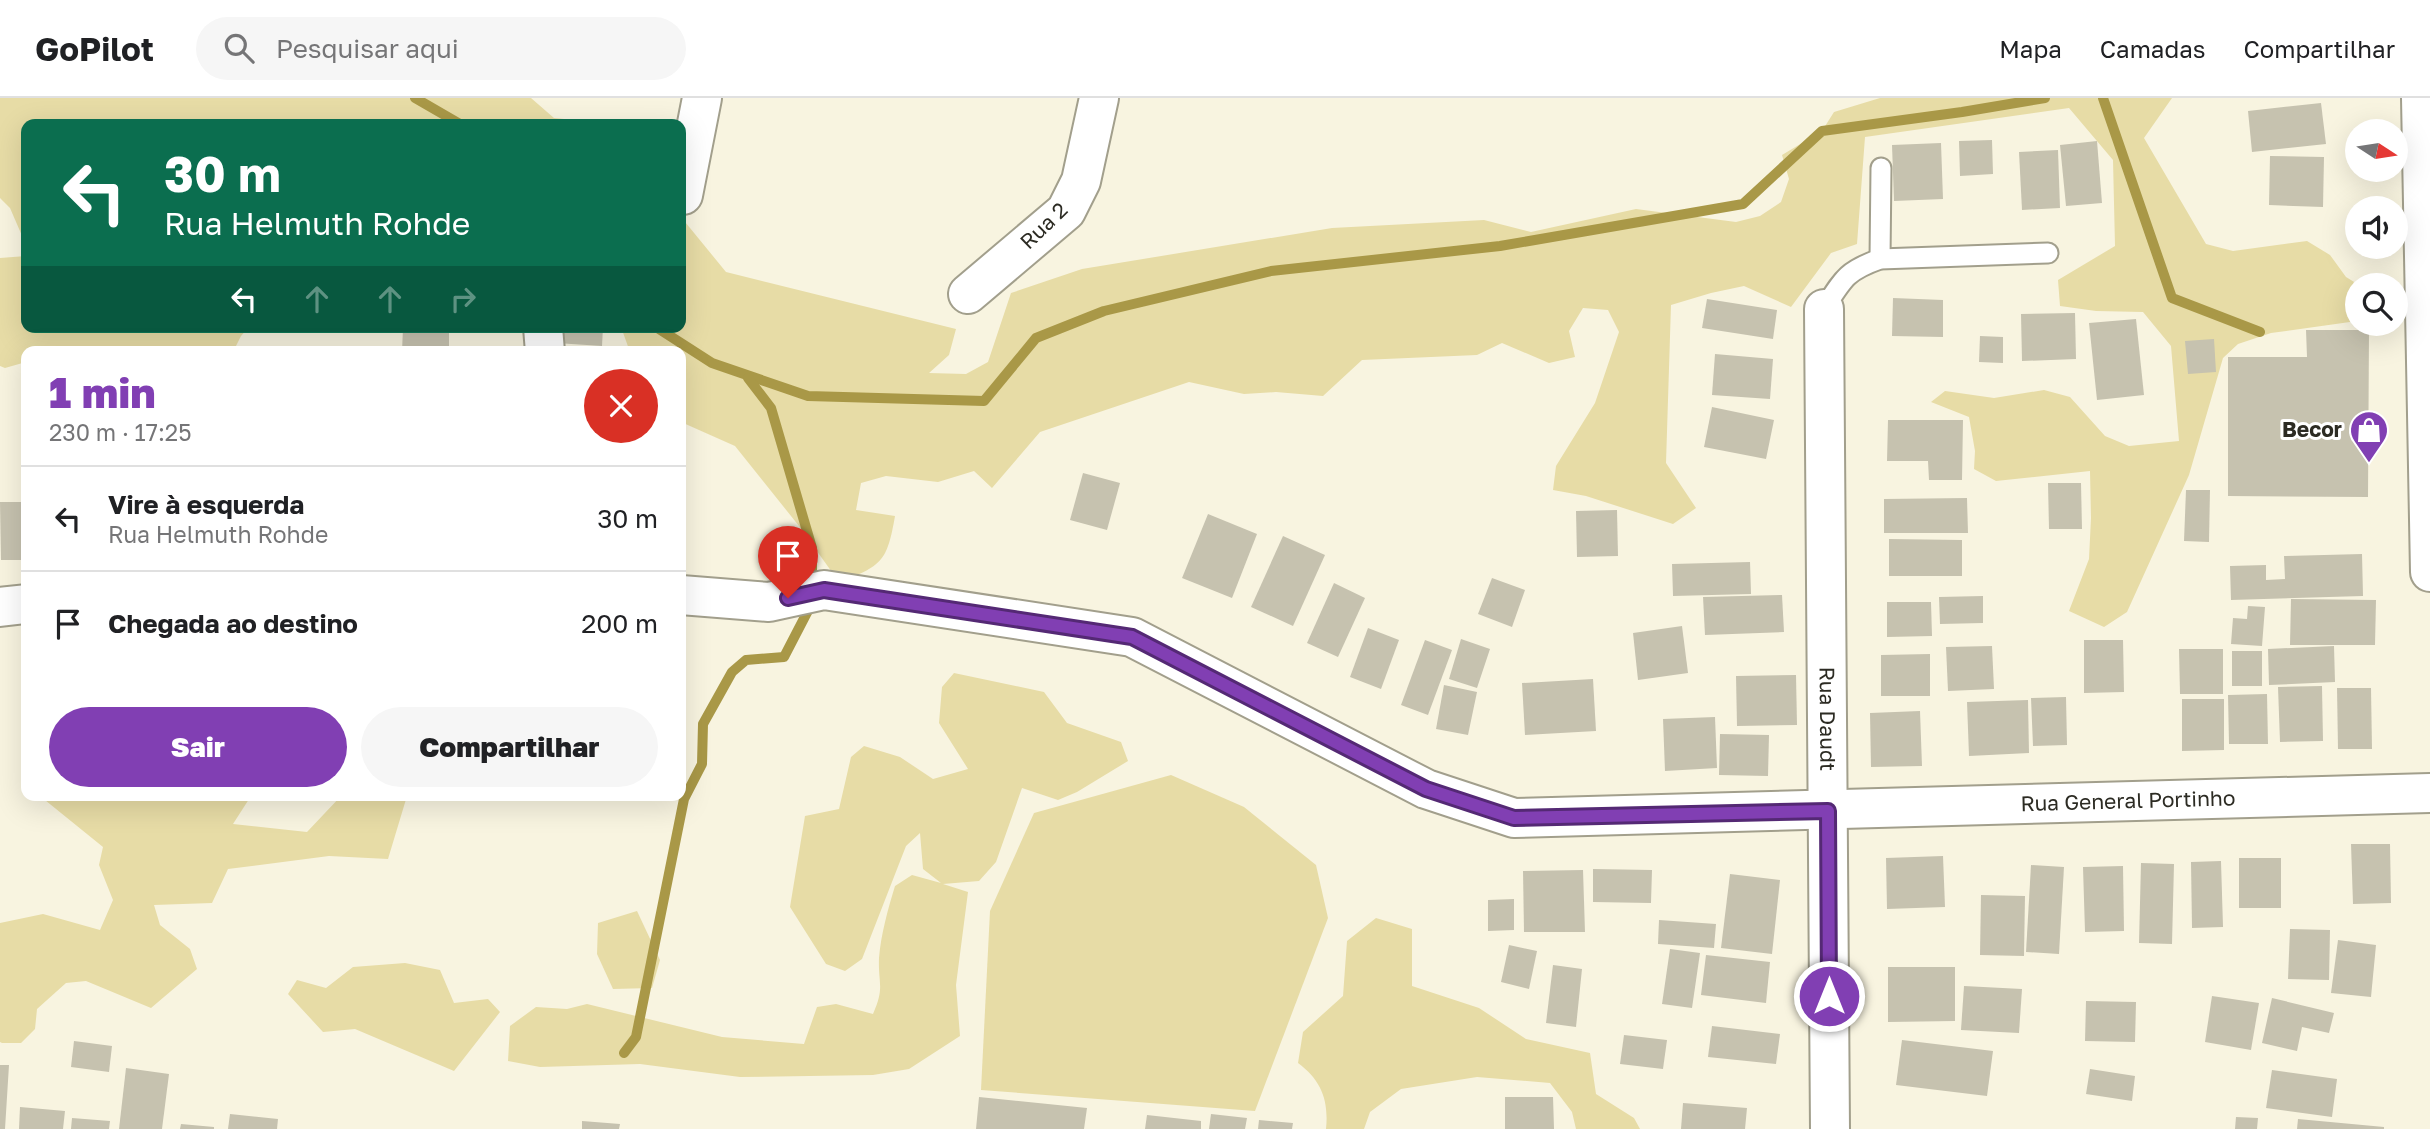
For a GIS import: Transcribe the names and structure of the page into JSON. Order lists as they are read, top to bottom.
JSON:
{
  "streets": {
    "street": ["Rua 2", "Rua Daudt", "Rua General Portinho"]
  },
  "crossings": [
    ["Rua Daudt", "Rua General Portinho"]
  ],
  "places": {
    "shop": ["Becor"]
  },
  "north": "right",
  "page": {
    "header": "GoPilot",
    "search": "Pesquisar aqui",
    "nav": ["Mapa", "Camadas", "Compartilhar"],
    "turn": ["30 m", "Rua Helmuth Rohde"],
    "heading": ["1 min", "230 m · 17:25"],
    "list": [
      {
        "name": "Vire à esquerda",
        "note": "Rua Helmuth Rohde",
        "value": "30 m"
      },
      {
        "name": "Chegada ao destino",
        "value": "200 m"
      }
    ],
    "buttons": ["Sair", "Compartilhar"]
  }
}
